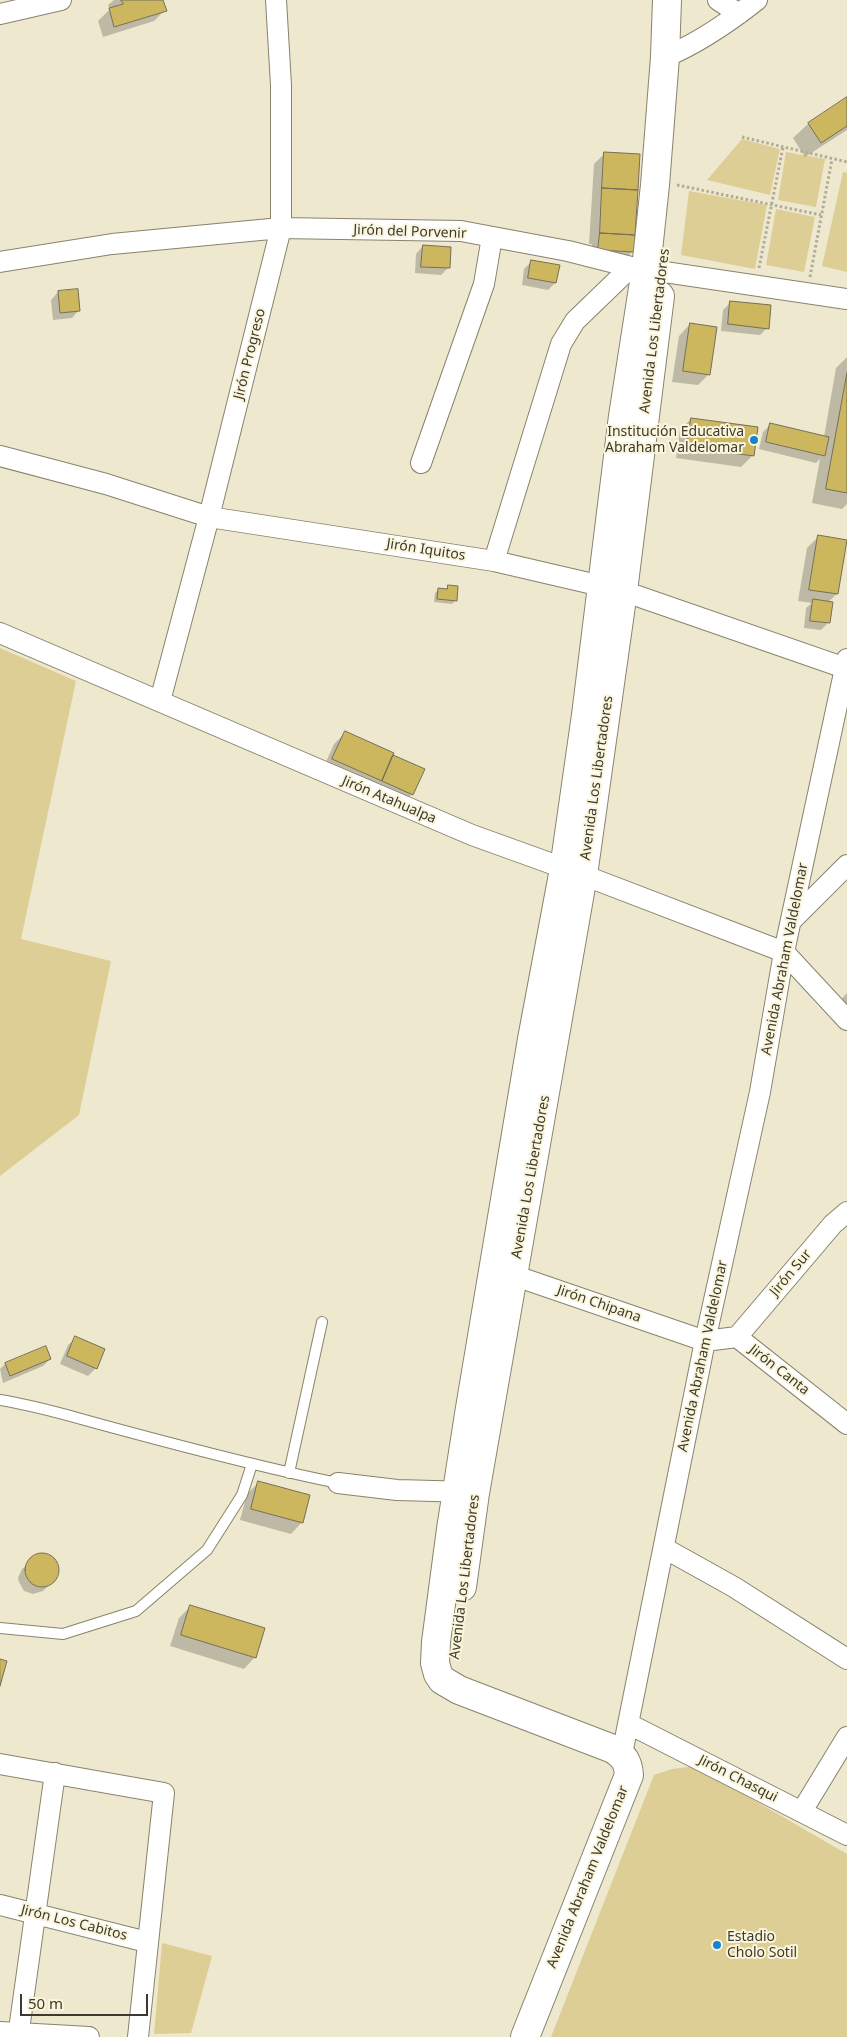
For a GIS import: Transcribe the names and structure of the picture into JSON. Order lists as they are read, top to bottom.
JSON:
{
  "streets": {
    "street": [
      "Jirón del Porvenir",
      "Avenida Los Libertadores",
      "Jirón Progreso",
      "Jirón Iquitos",
      "Jirón Atahualpa",
      "Avenida Abraham Valdelomar",
      "Jirón Sur",
      "Jirón Chipana",
      "Jirón Canta",
      "Jirón Chasqui",
      "Jirón Los Cabitos"
    ]
  },
  "crossings": [
    ["Jirón del Porvenir", "Avenida Los Libertadores"],
    ["Jirón del Porvenir", "Jirón Progreso"],
    ["Avenida Los Libertadores", "Jirón Iquitos"],
    ["Avenida Los Libertadores", "Jirón Atahualpa"],
    ["Avenida Los Libertadores", "Avenida Abraham Valdelomar"],
    ["Avenida Los Libertadores", "Jirón Chipana"],
    ["Jirón Progreso", "Jirón Iquitos"],
    ["Jirón Progreso", "Jirón Atahualpa"],
    ["Jirón Iquitos", "Avenida Abraham Valdelomar"],
    ["Jirón Atahualpa", "Avenida Abraham Valdelomar"],
    ["Avenida Abraham Valdelomar", "Jirón Chipana"],
    ["Avenida Abraham Valdelomar", "Jirón Canta"],
    ["Avenida Abraham Valdelomar", "Jirón Chasqui"],
    ["Jirón Sur", "Jirón Canta"],
    ["Jirón Chipana", "Jirón Canta"]
  ],
  "places": ["Institución Educativa Abraham Valdelomar", "Estadio Cholo Sotil"],
  "scale_bar": "50 m"
}
